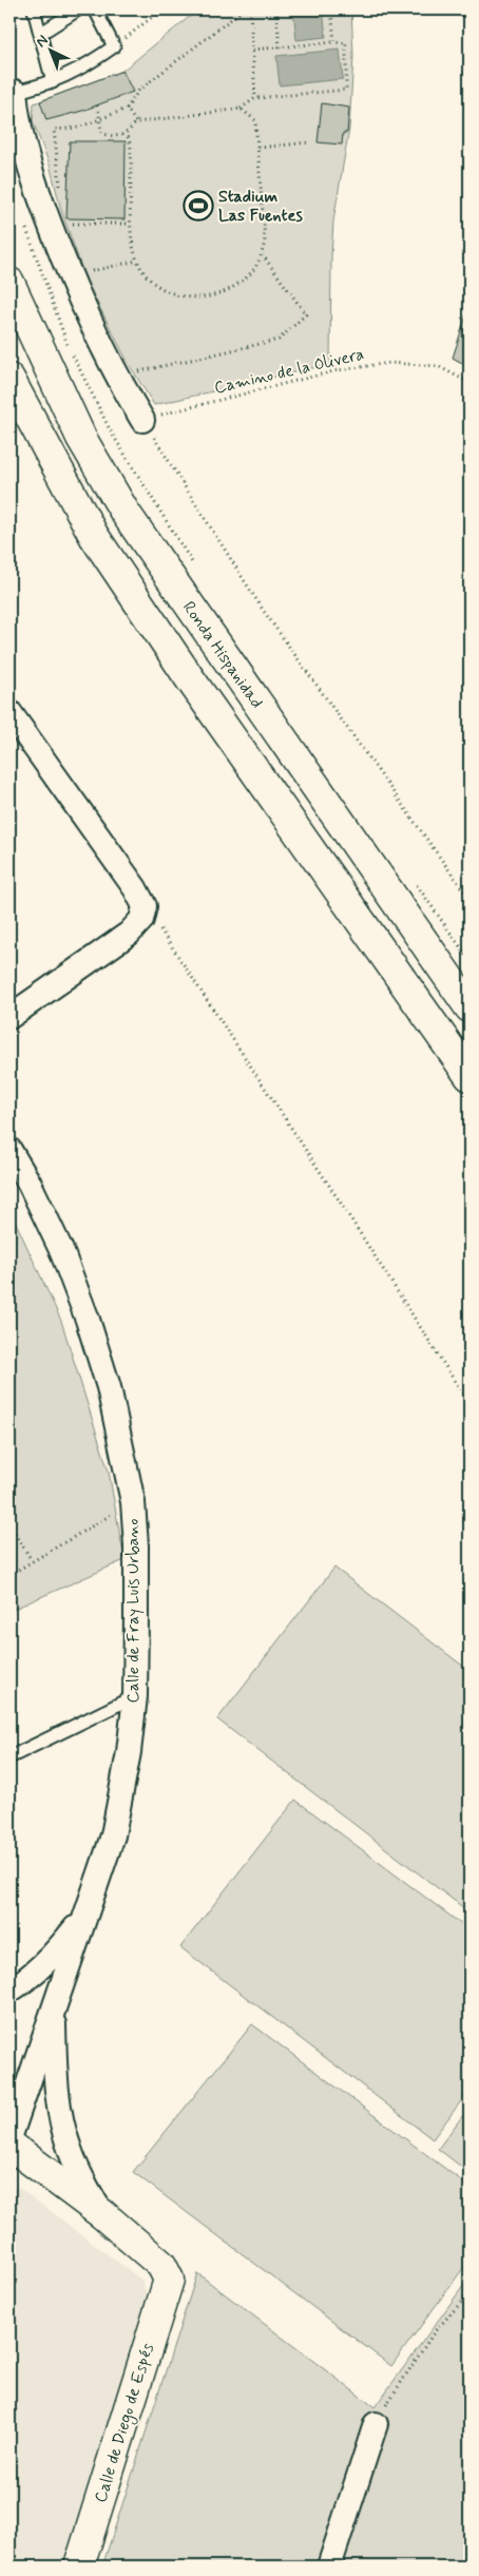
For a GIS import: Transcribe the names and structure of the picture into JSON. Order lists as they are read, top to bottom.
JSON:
{
  "streets": {
    "main road": ["Ronda Hispanidad", "Calle de Diego de Espés"],
    "street": ["Calle de Fray Luis Urbano"],
    "path": ["Camino de la Olivera"]
  },
  "places": {
    "sports": ["Stadium Las Fuentes"]
  },
  "north": "top left"
}
